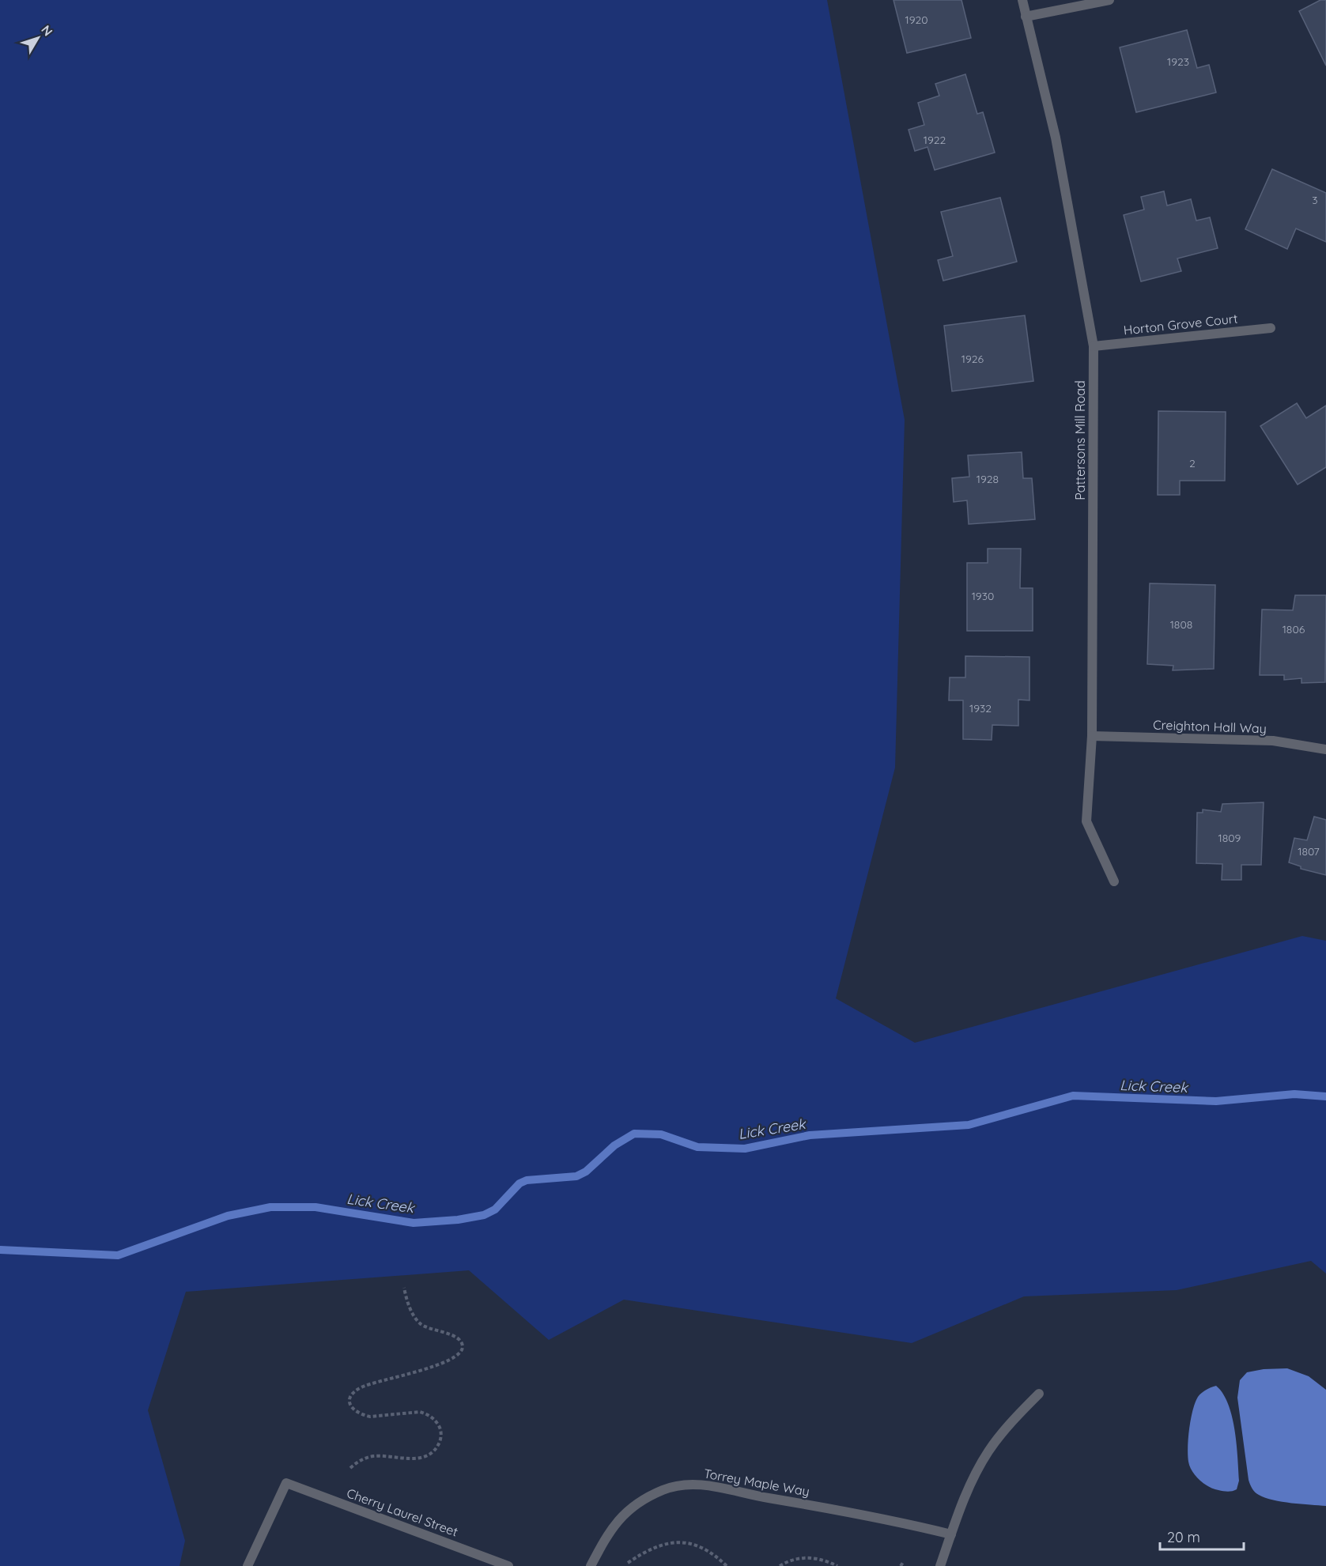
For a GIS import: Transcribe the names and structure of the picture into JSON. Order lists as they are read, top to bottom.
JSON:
{
  "streets": {
    "street": [
      "Horton Grove Court",
      "Pattersons Mill Road",
      "Creighton Hall Way",
      "Torrey Maple Way",
      "Cherry Laurel Street"
    ]
  },
  "crossings": [
    ["Horton Grove Court", "Pattersons Mill Road"],
    ["Pattersons Mill Road", "Creighton Hall Way"]
  ],
  "water": ["Lick Creek"],
  "house_numbers": [
    "1920",
    "1923",
    "1922",
    "3",
    "1926",
    "2",
    "1928",
    "1930",
    "1808",
    "1806",
    "1932",
    "1809",
    "1807"
  ],
  "scale_bar": "20 m",
  "north": "top right"
}
